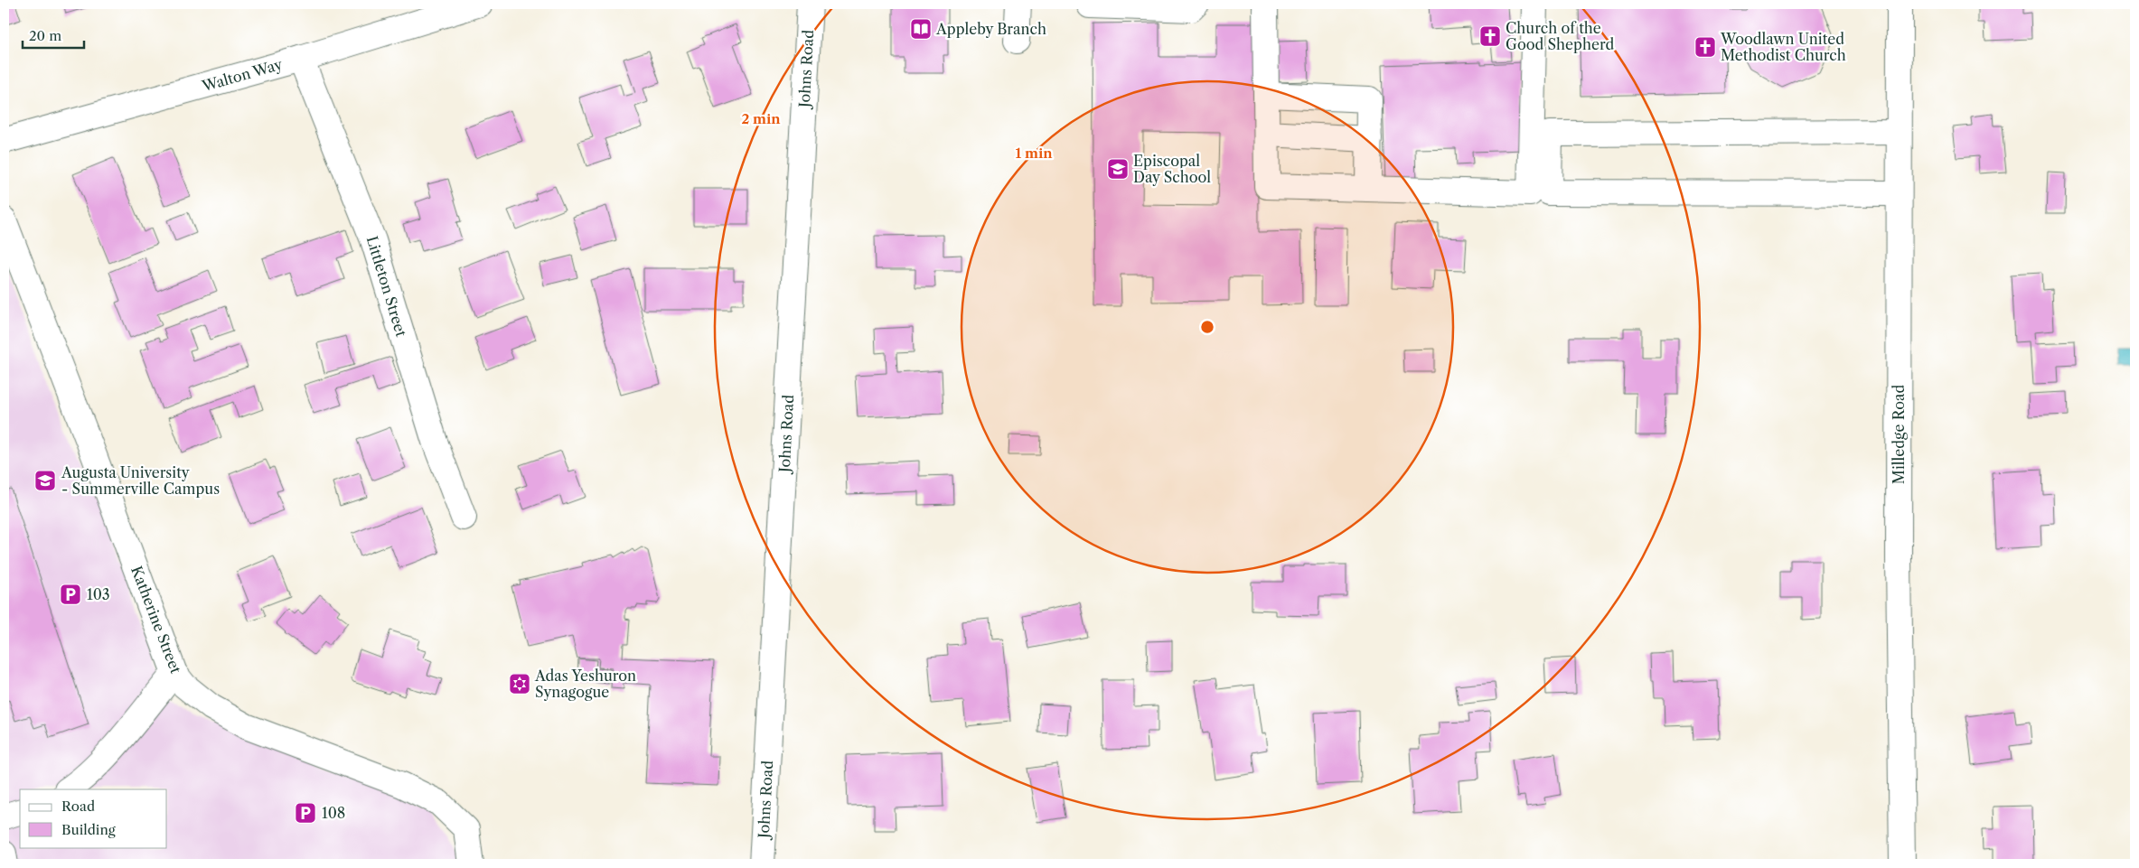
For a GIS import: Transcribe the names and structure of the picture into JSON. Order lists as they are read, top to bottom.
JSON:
{
  "streets": {
    "street": [
      "Johns Road",
      "Walton Way",
      "Littleton Street",
      "Milledge Road",
      "Katherine Street"
    ]
  },
  "crossings": [
    ["Walton Way", "Littleton Street"]
  ],
  "places": {
    "library": ["Appleby Branch"],
    "church": ["Church of the Good Shepherd", "Woodlawn United Methodist Church"],
    "school or university": ["Episcopal Day School", "Augusta University - Summerville Campus"],
    "parking": ["103", "108"],
    "synagogue": ["Adas Yeshuron Synagogue"]
  },
  "legend": ["Road", "Building"],
  "scale_bar": "20 m",
  "rings": ["2 min", "1 min"]
}
